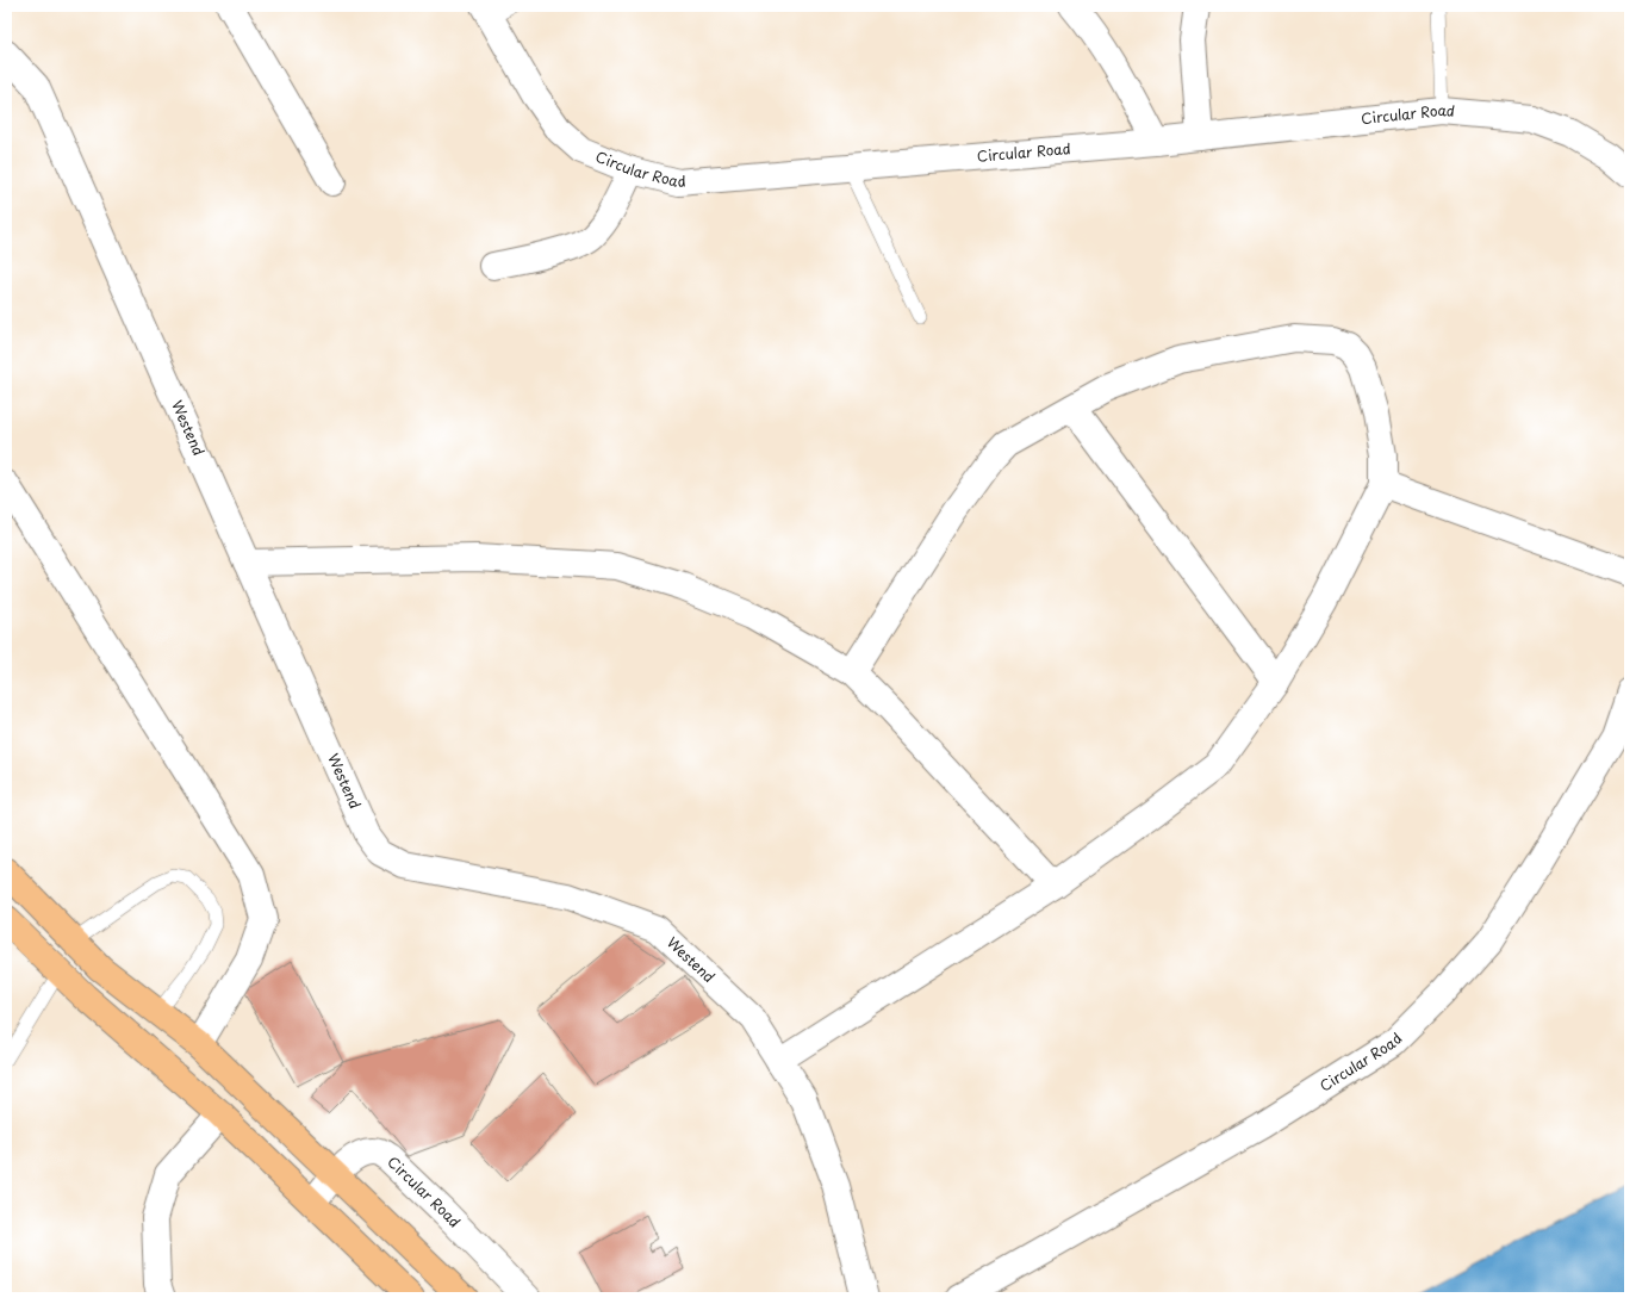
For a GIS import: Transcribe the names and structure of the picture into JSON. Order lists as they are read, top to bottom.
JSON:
{
  "streets": {
    "street": ["Circular Road", "Westend"]
  }
}
